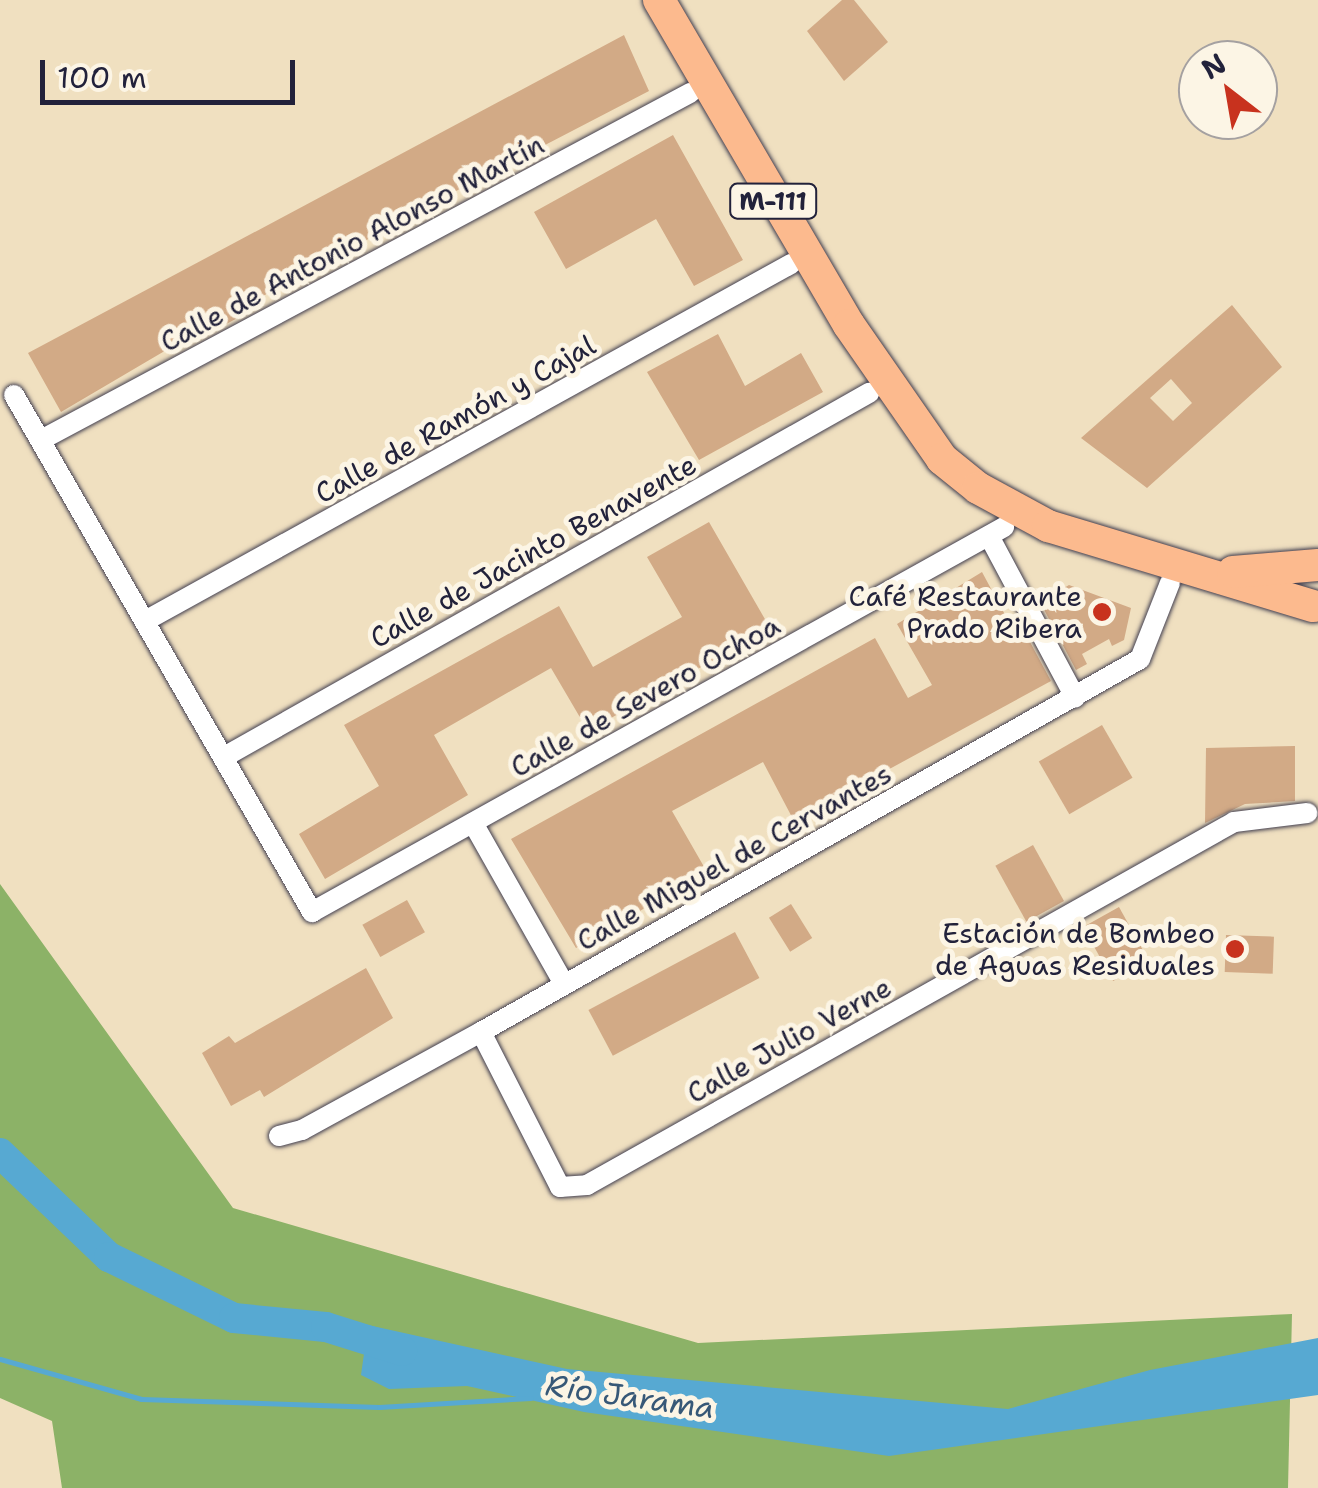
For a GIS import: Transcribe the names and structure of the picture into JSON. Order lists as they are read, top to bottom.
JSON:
{
  "streets": {
    "main road": ["M-111"],
    "street": [
      "Calle de Antonio Alonso Martín",
      "Calle de Ramón y Cajal",
      "Calle de Jacinto Benavente",
      "Calle de Severo Ochoa",
      "Calle Miguel de Cervantes",
      "Calle Julio Verne"
    ]
  },
  "crossings": [
    ["Calle de Jacinto Benavente", "Calle de Severo Ochoa"],
    ["Calle de Severo Ochoa", "Calle Miguel de Cervantes"],
    ["Calle Miguel de Cervantes", "Calle Julio Verne"]
  ],
  "water": ["Río Jarama"],
  "places": ["Café Restaurante Prado Ribera", "Estación de Bombeo de Aguas Residuales"],
  "scale_bar": "100 m",
  "north": "top left"
}
